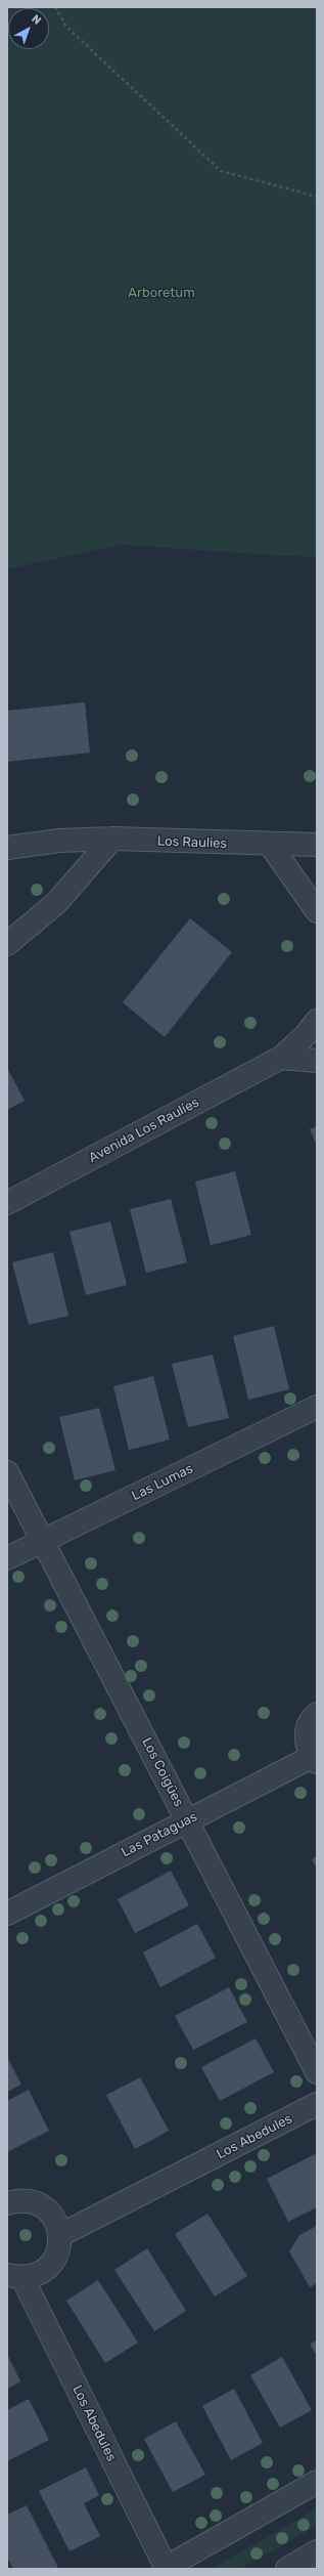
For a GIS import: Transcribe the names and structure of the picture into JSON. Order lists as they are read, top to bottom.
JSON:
{
  "streets": {
    "street": [
      "Los Raulies",
      "Avenida Los Raulíes",
      "Las Lumas",
      "Los Coigües",
      "Las Pataguas",
      "Los Abedules"
    ]
  },
  "crossings": [
    ["Las Lumas", "Los Coigües"],
    ["Los Coigües", "Las Pataguas"]
  ],
  "parks": ["Arboretum"],
  "north": "top right"
}
